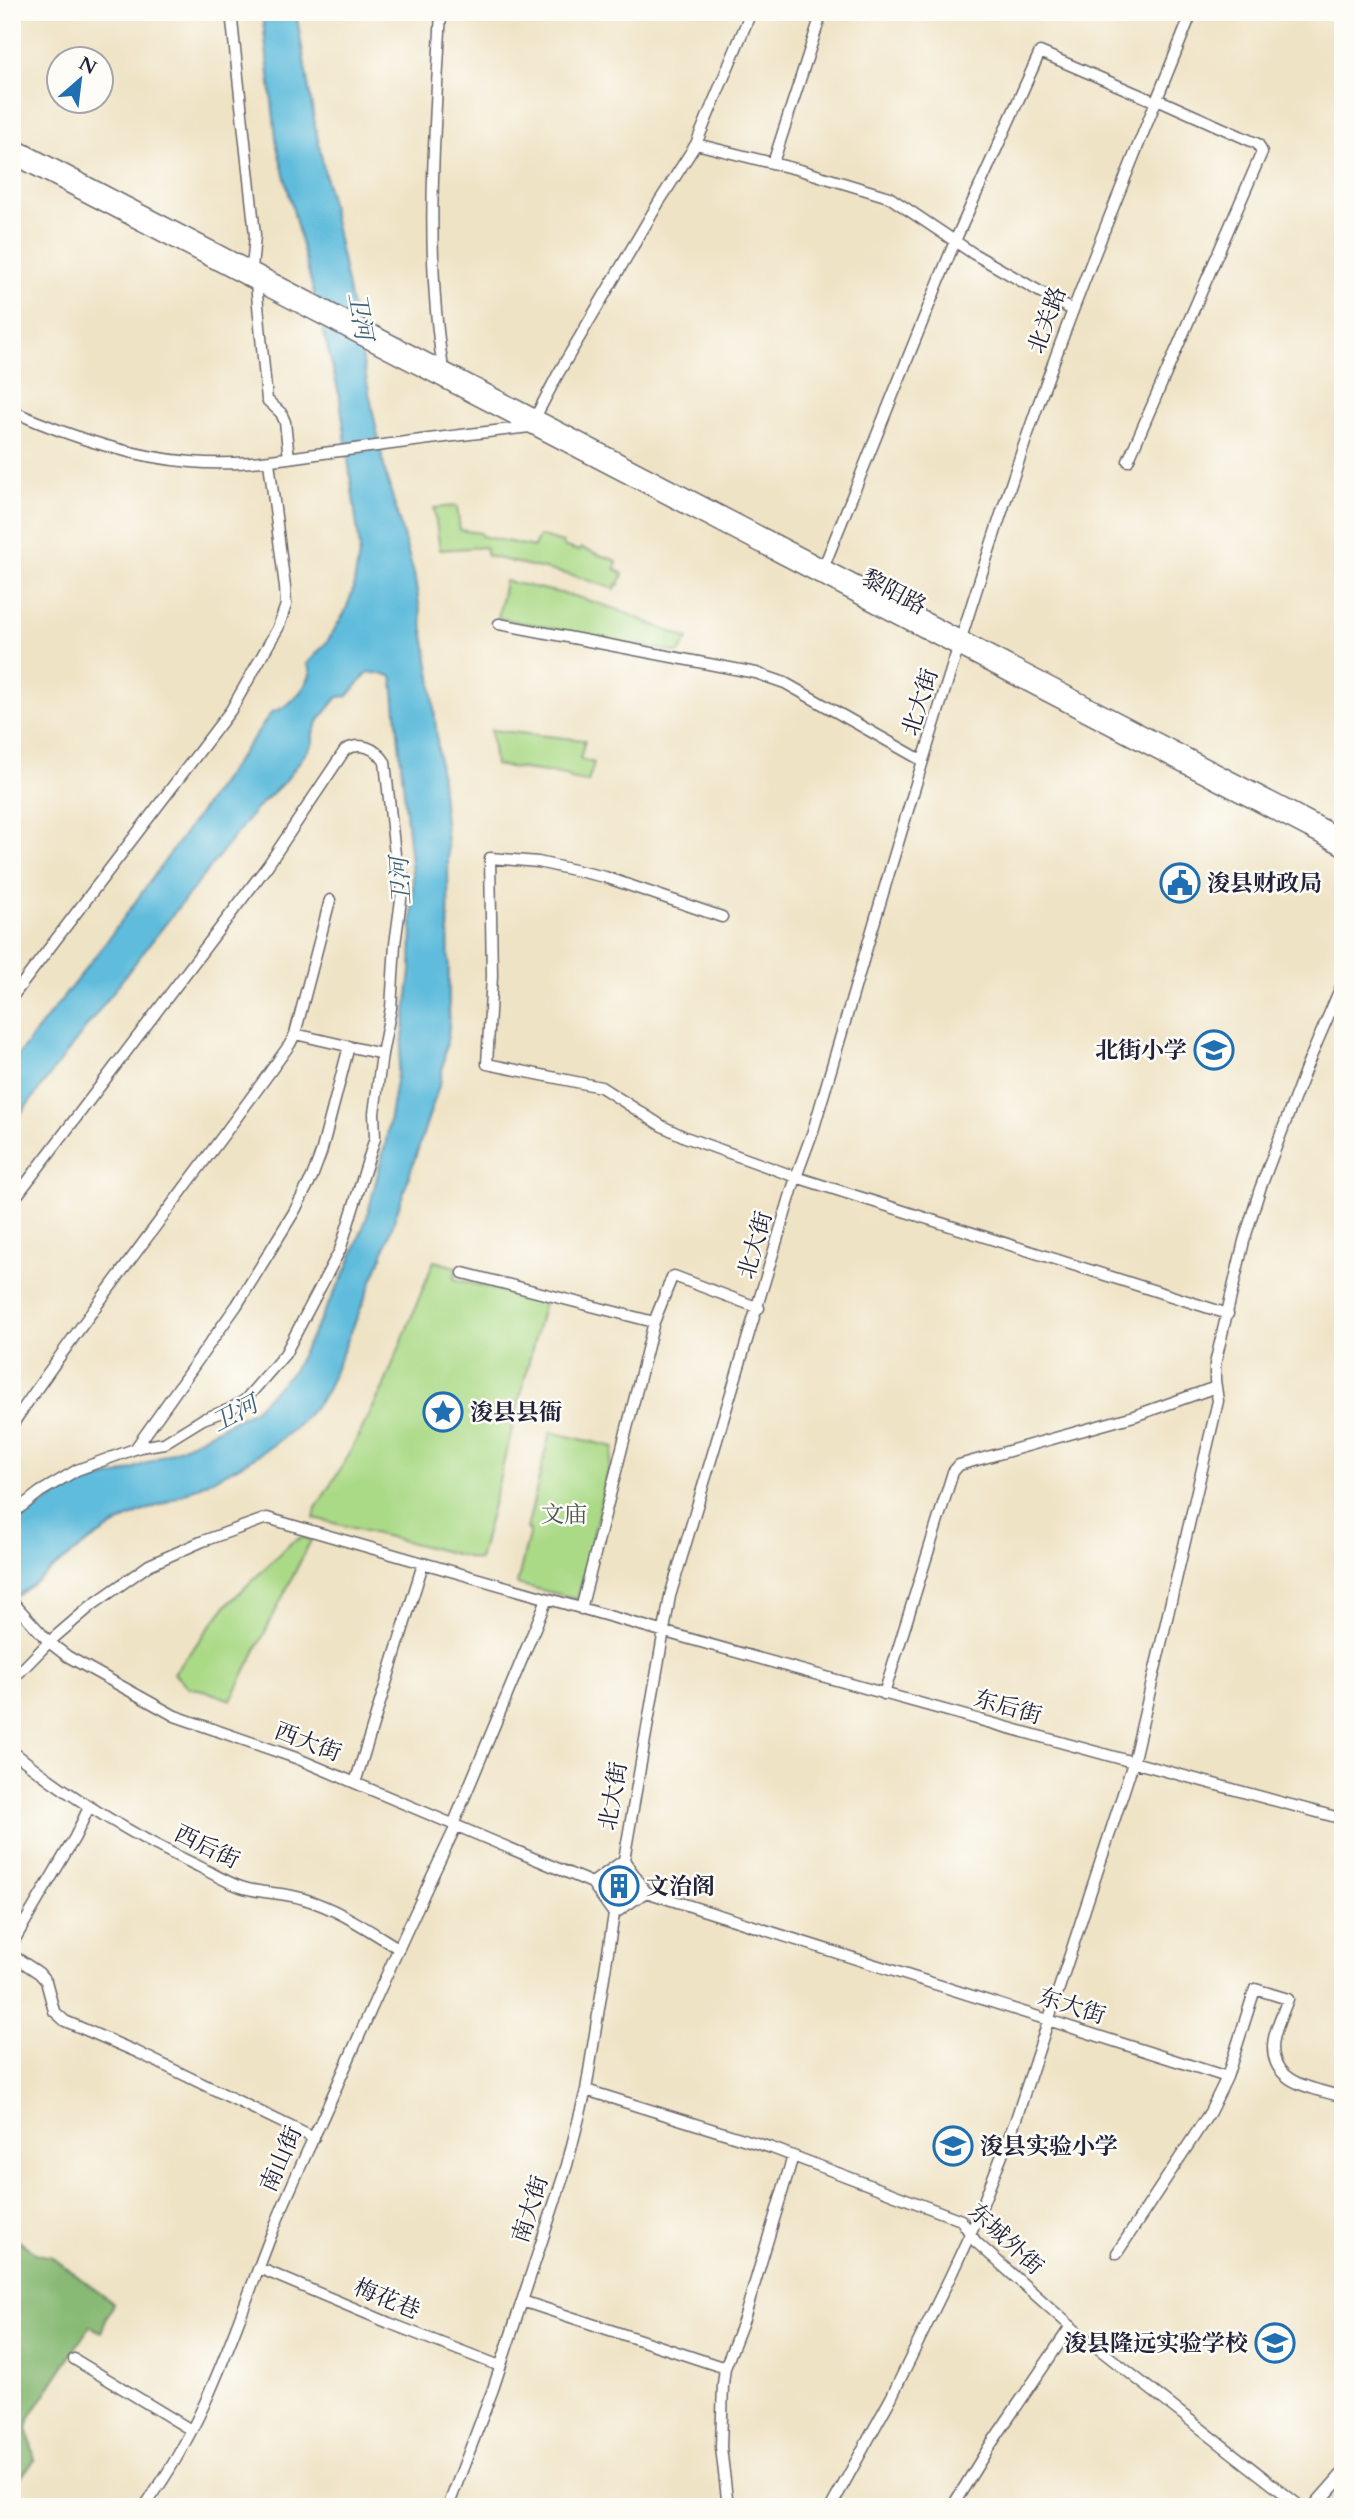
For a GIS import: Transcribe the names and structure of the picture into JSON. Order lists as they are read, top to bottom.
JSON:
{
  "streets": {
    "main road": ["黎阳路"],
    "street": [
      "北关路",
      "北大街",
      "东后街",
      "西大街",
      "西后街",
      "东大街",
      "南山街",
      "南大街",
      "东城外街",
      "梅花巷"
    ]
  },
  "crossings": [
    ["北关路", "黎阳路"],
    ["北关路", "北大街"],
    ["黎阳路", "北大街"],
    ["北大街", "东后街"],
    ["东后街", "西大街"],
    ["东后街", "南山街"],
    ["西大街", "南山街"],
    ["西后街", "南山街"],
    ["南山街", "梅花巷"],
    ["南大街", "东城外街"],
    ["南大街", "梅花巷"]
  ],
  "water": ["卫河"],
  "parks": ["文庙"],
  "places": {
    "public building": ["浚县财政局"],
    "school or university": ["北街小学", "浚县实验小学", "浚县隆远实验学校"],
    "place": ["浚县县衙"],
    "building": ["文治阁"]
  },
  "north": "top right"
}
